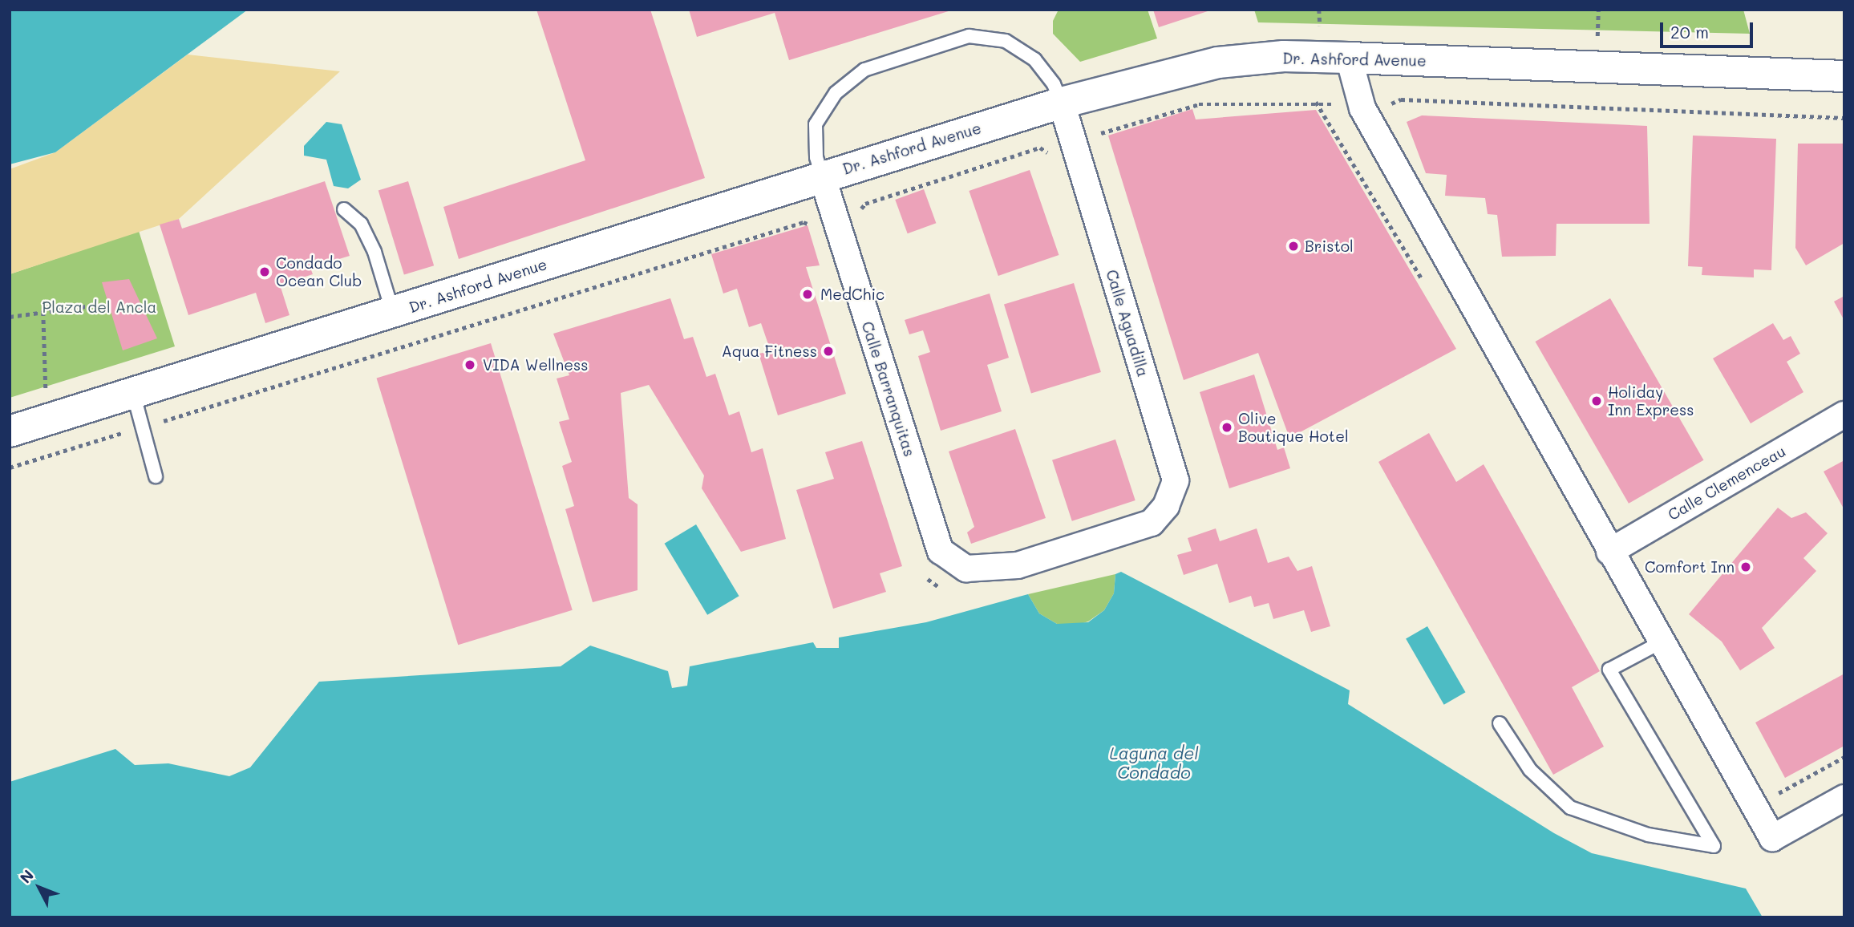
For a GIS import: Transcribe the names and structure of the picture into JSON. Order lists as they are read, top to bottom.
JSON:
{
  "streets": {
    "street": [
      "Dr. Ashford Avenue",
      "Calle Aguadilla",
      "Calle Barranquitas",
      "Calle Clemenceau"
    ]
  },
  "crossings": [
    ["Dr. Ashford Avenue", "Calle Aguadilla"],
    ["Dr. Ashford Avenue", "Calle Barranquitas"],
    ["Calle Aguadilla", "Calle Barranquitas"]
  ],
  "water": ["Laguna del Condado"],
  "parks": ["Plaza del Ancla"],
  "places": [
    "Bristol",
    "Condado Ocean Club",
    "MedChic",
    "Aqua Fitness",
    "VIDA Wellness",
    "Holiday Inn Express",
    "Olive Boutique Hotel",
    "Comfort Inn"
  ],
  "scale_bar": "20 m",
  "north": "top left"
}
